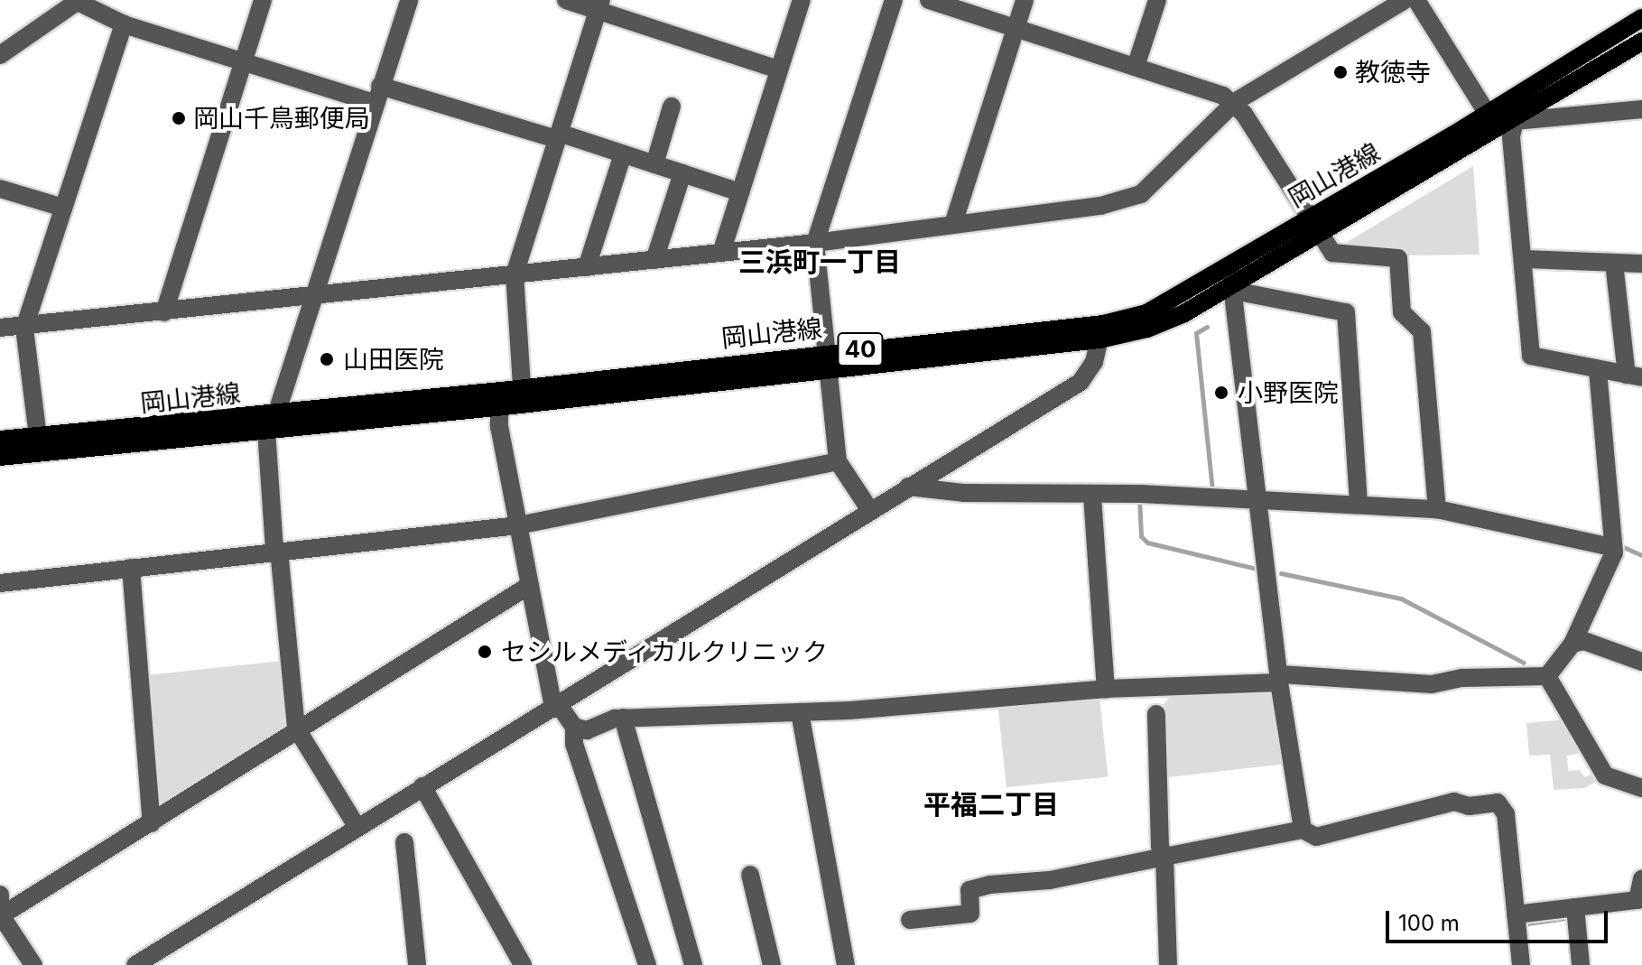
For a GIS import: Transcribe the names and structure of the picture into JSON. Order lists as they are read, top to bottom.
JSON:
{
  "streets": {
    "main road": ["岡山港線", "40"]
  },
  "districts": ["三浜町一丁目", "平福二丁目"],
  "places": [
    "教徳寺",
    "岡山千鳥郵便局",
    "山田医院",
    "小野医院",
    "セシルメディカルクリニック"
  ],
  "scale_bar": "100 m"
}
